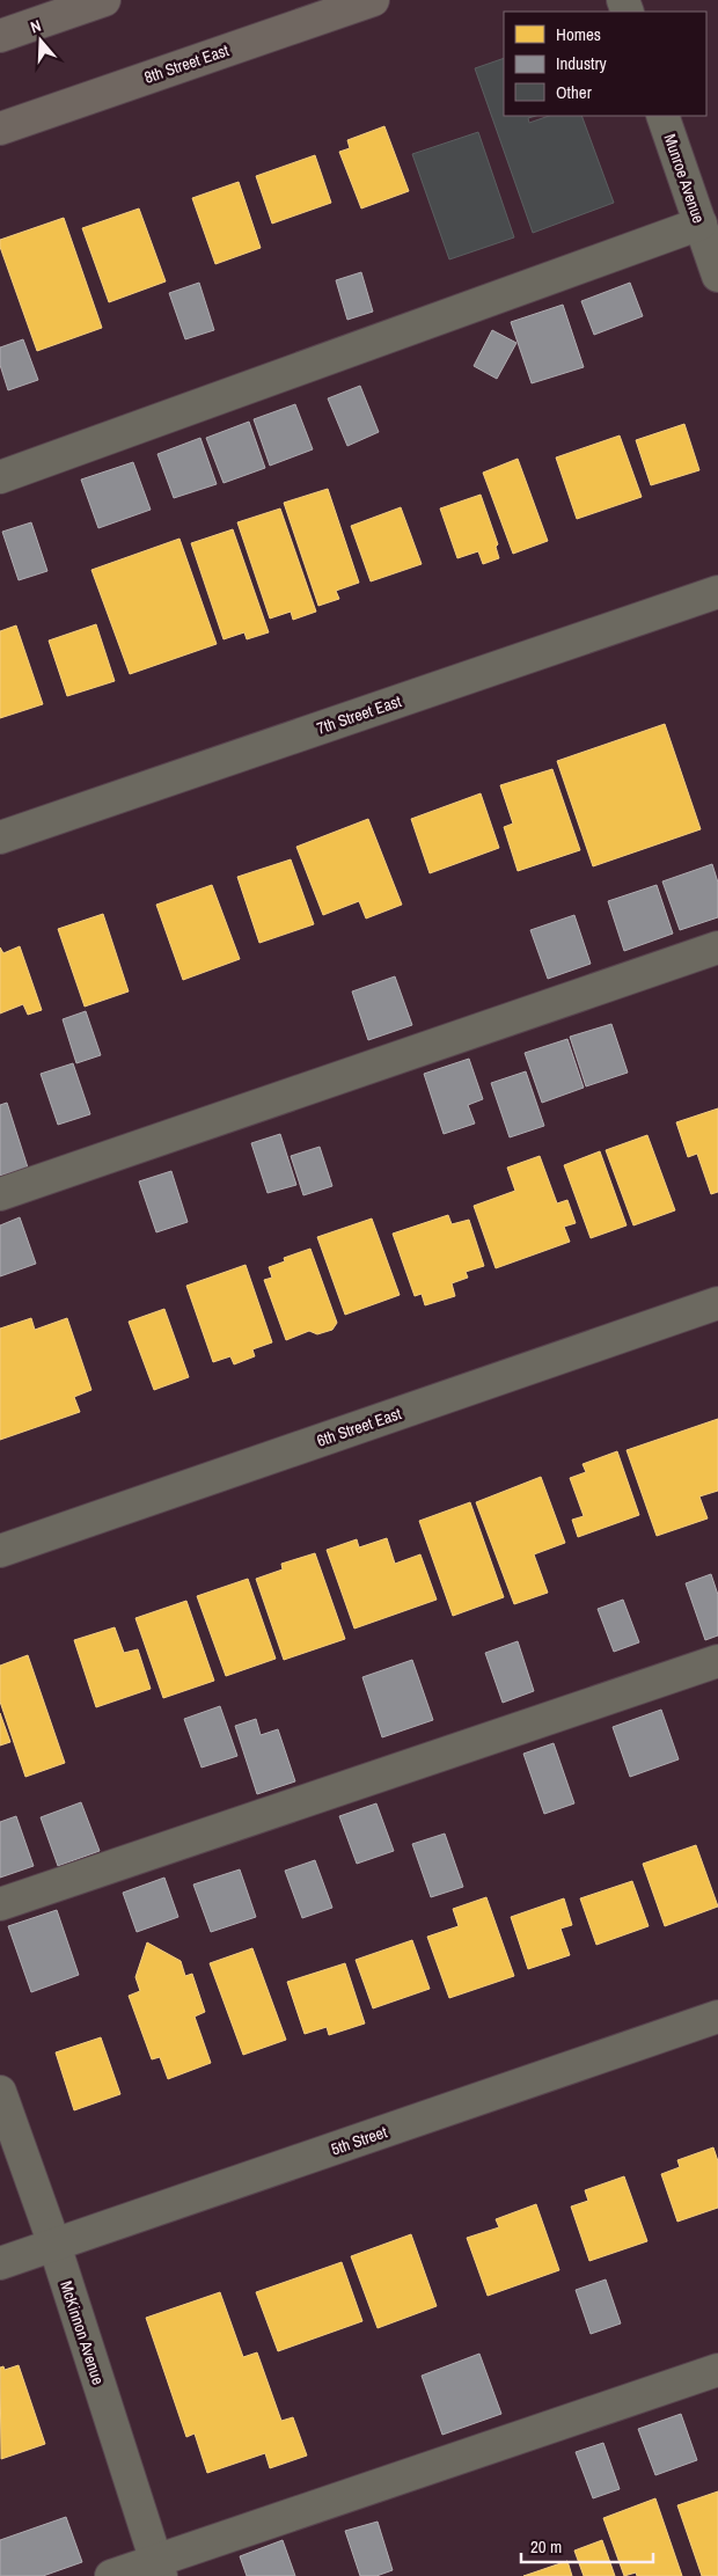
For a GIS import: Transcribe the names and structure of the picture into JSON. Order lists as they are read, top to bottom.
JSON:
{
  "streets": {
    "main road": ["8th Street East"],
    "street": [
      "Munroe Avenue",
      "7th Street East",
      "6th Street East",
      "5th Street",
      "McKinnon Avenue"
    ]
  },
  "crossings": [
    ["5th Street", "McKinnon Avenue"]
  ],
  "legend": ["Homes", "Industry", "Other"],
  "scale_bar": "20 m",
  "north": "top"
}
